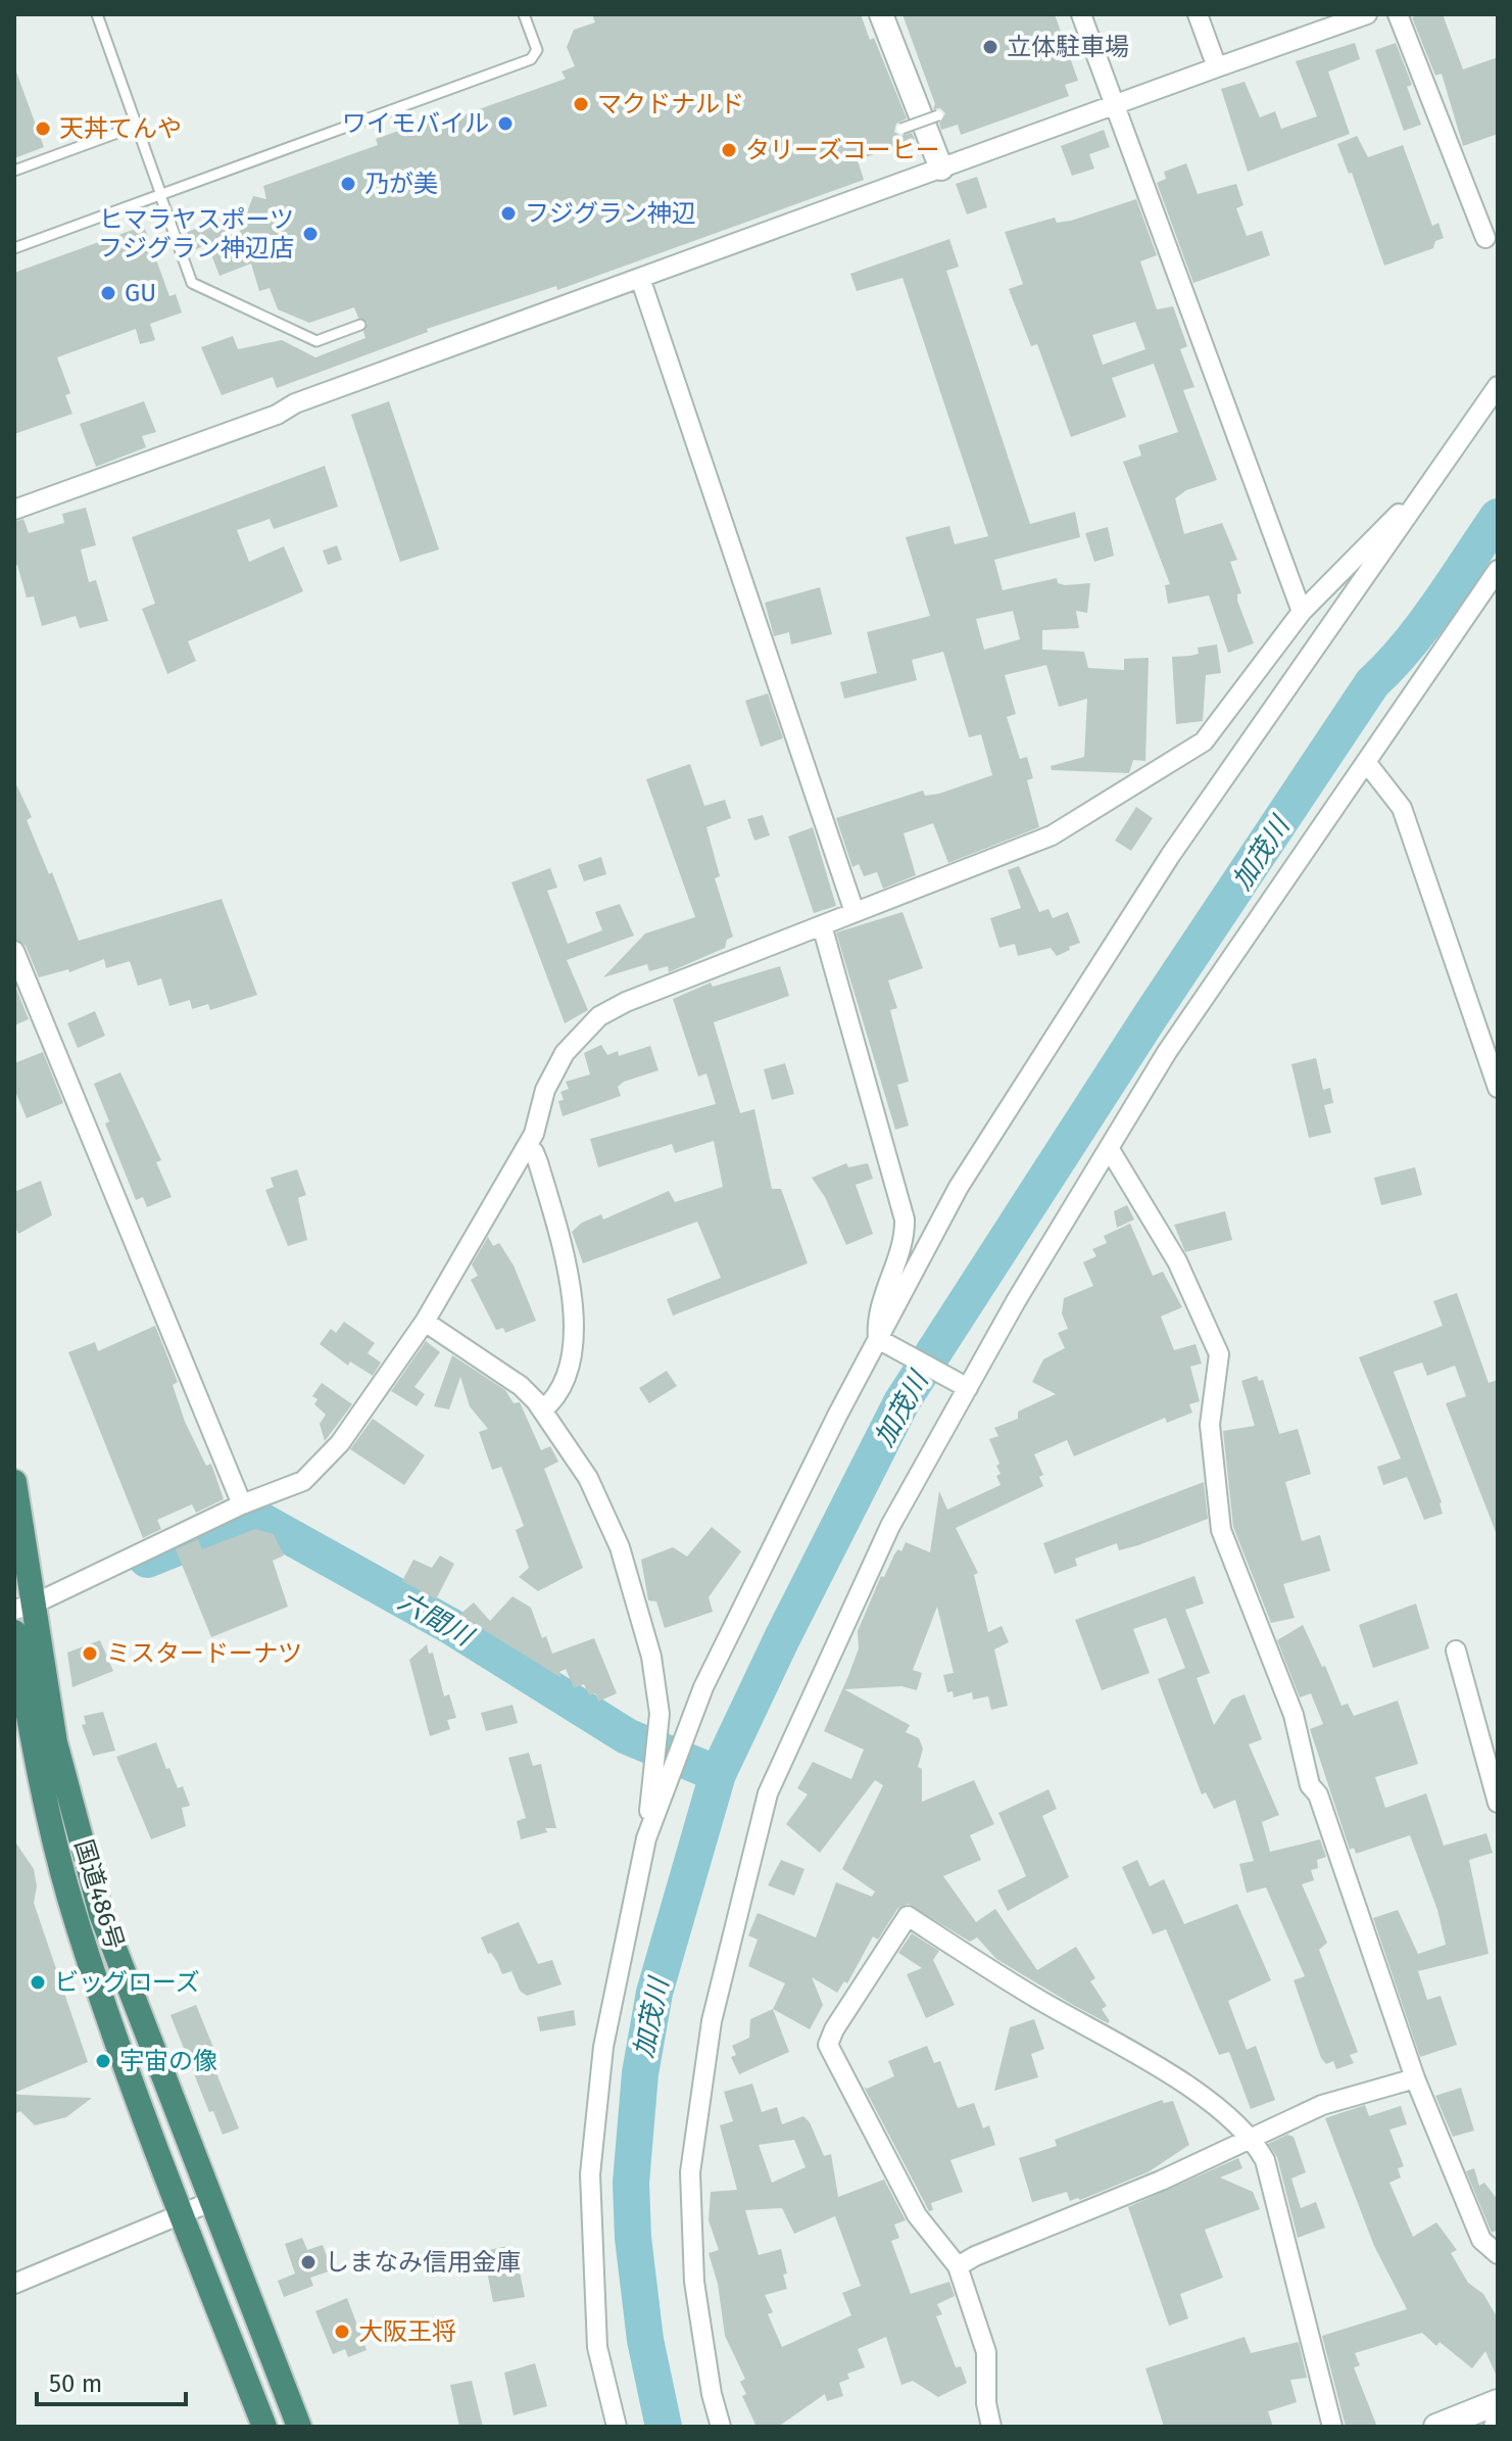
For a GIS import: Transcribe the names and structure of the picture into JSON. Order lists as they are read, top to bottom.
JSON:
{
  "streets": {
    "highway": ["国道486号"]
  },
  "water": ["加茂川", "六間川"],
  "places": [
    "立体駐車場",
    "マクドナルド",
    "ワイモバイル",
    "天丼てんや",
    "タリーズコーヒー",
    "乃が美",
    "フジグラン神辺",
    "ヒマラヤスポーツ フジグラン神辺店",
    "GU",
    "ミスタードーナツ",
    "ビッグローズ",
    "宇宙の像",
    "しまなみ信用金庫",
    "大阪王将"
  ],
  "scale_bar": "50 m"
}
